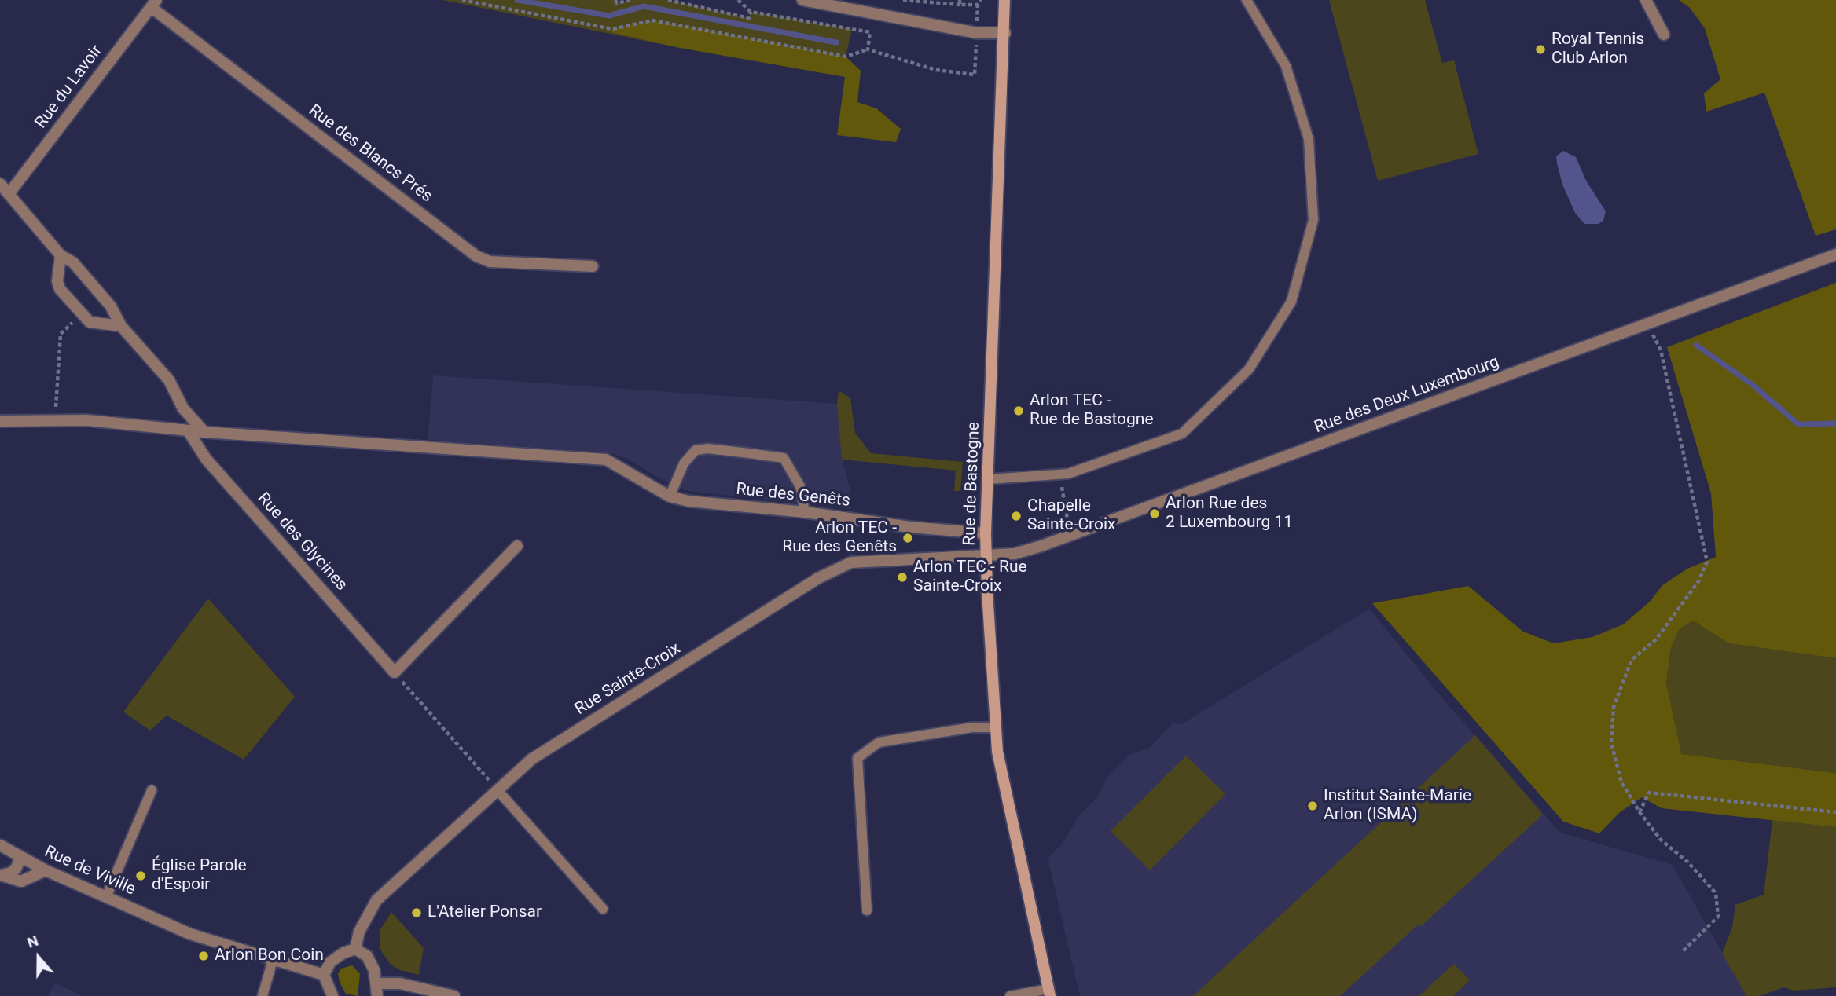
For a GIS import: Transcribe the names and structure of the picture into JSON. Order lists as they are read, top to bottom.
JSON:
{
  "streets": {
    "main road": ["Rue de Bastogne"],
    "street": [
      "Rue du Lavoir",
      "Rue des Blancs Prés",
      "Rue des Deux Luxembourg",
      "Rue des Genêts",
      "Rue des Glycines",
      "Rue Sainte-Croix",
      "Rue de Viville"
    ]
  },
  "crossings": [
    ["Rue du Lavoir", "Rue des Blancs Prés"],
    ["Rue des Deux Luxembourg", "Rue de Bastogne"],
    ["Rue des Deux Luxembourg", "Rue Sainte-Croix"],
    ["Rue de Bastogne", "Rue des Genêts"],
    ["Rue de Bastogne", "Rue Sainte-Croix"]
  ],
  "places": [
    "Royal Tennis Club Arlon",
    "Arlon TEC - Rue de Bastogne",
    "Arlon Rue des 2 Luxembourg 11",
    "Chapelle Sainte-Croix",
    "Arlon TEC - Rue des Genêts",
    "Arlon TEC - Rue Sainte-Croix",
    "Institut Sainte-Marie Arlon (ISMA)",
    "Église Parole d'Espoir",
    "L'Atelier Ponsar",
    "Arlon Bon Coin"
  ],
  "north": "top"
}
